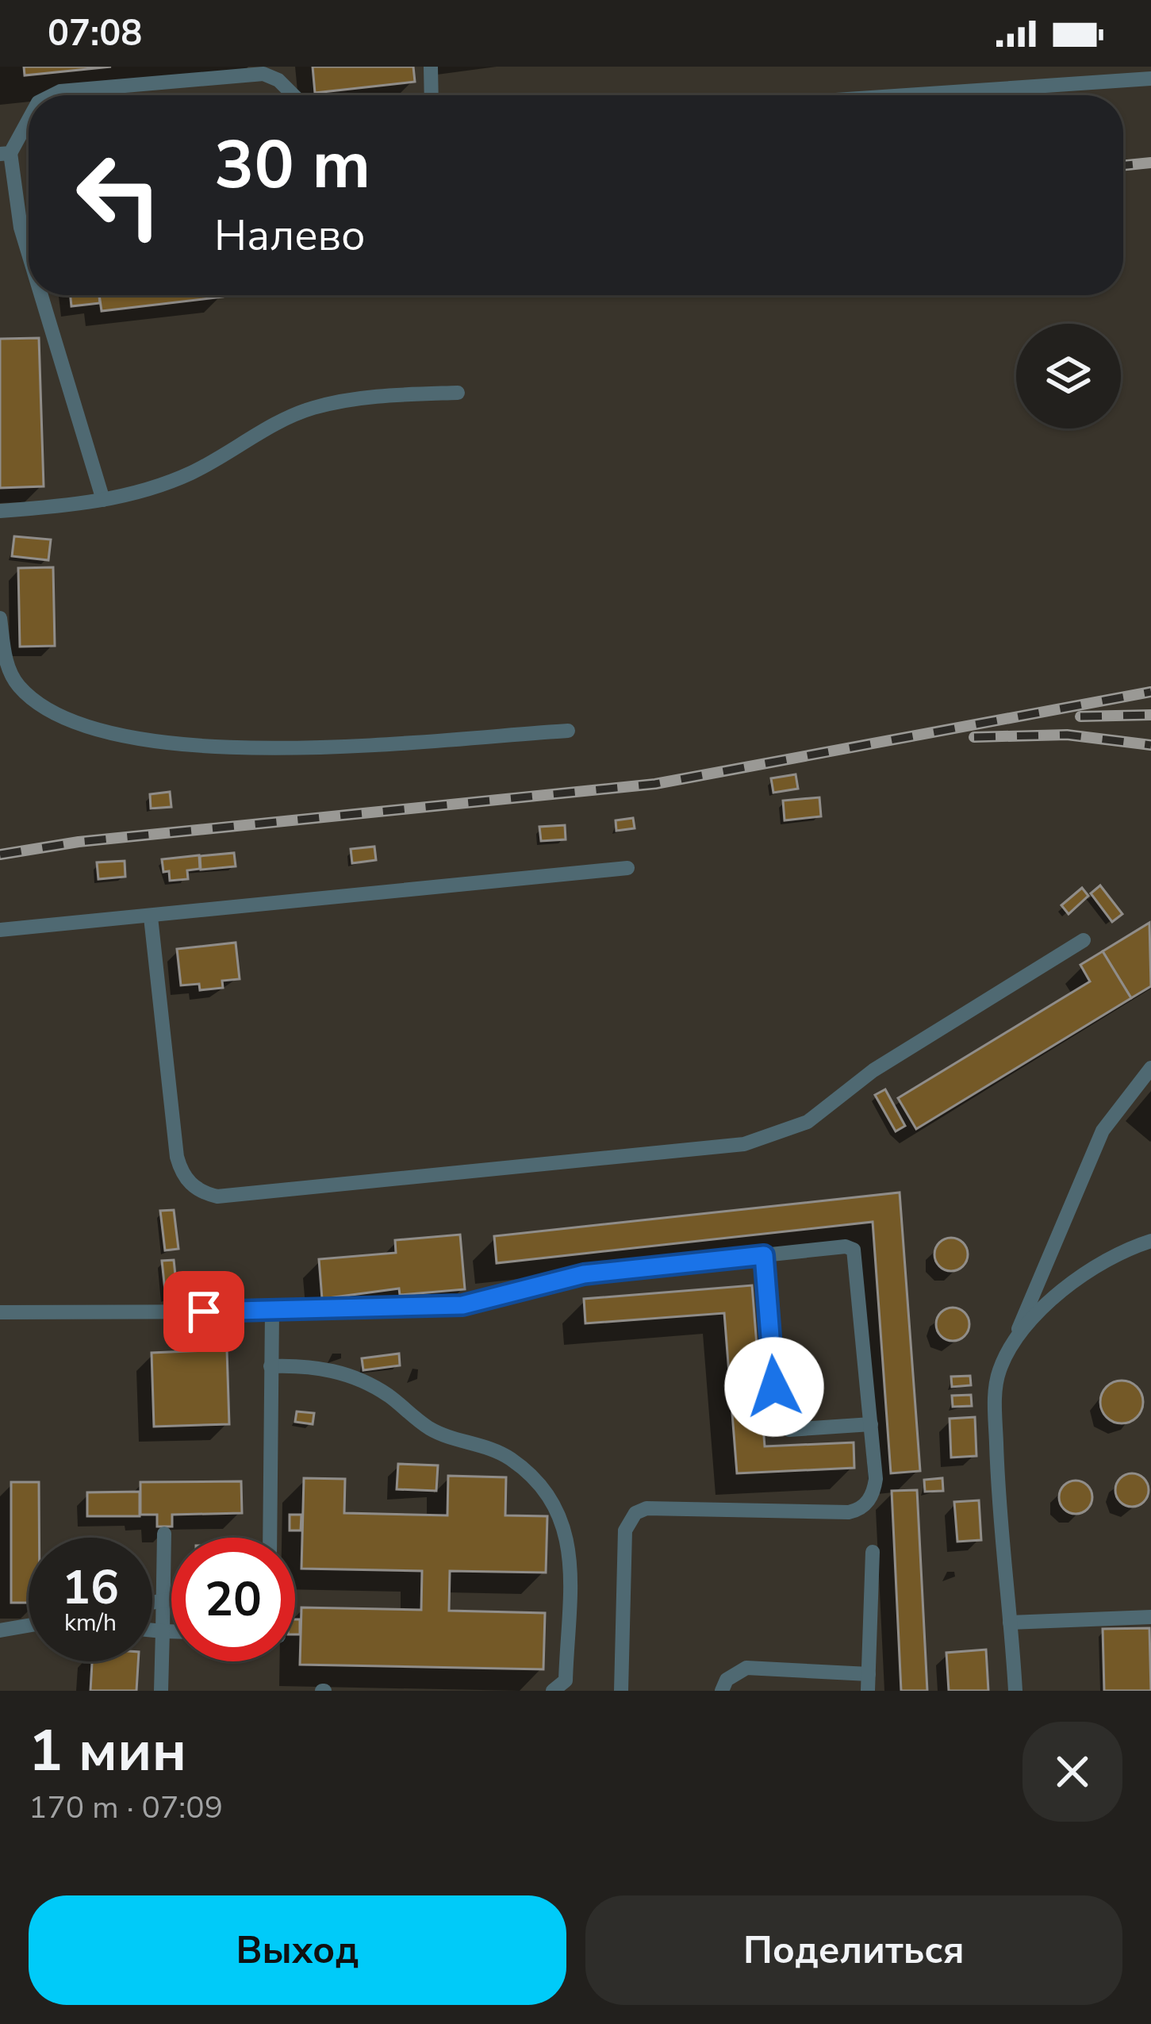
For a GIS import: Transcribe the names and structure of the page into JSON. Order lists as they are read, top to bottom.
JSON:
{
  "page": {
    "status": "07:08",
    "turn": ["30 m", "Налево"],
    "speed": "16 km/h",
    "limit": "20",
    "heading": ["1 мин", "170 m · 07:09"],
    "buttons": ["Выход", "Поделиться"]
  }
}
